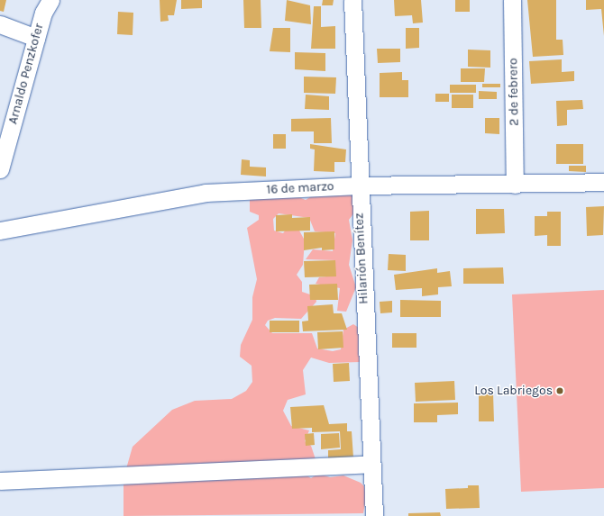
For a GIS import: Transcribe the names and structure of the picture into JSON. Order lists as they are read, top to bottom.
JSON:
{
  "streets": {
    "street": [
      "Arnaldo Penzkofer",
      "2 de febrero",
      "16 de marzo",
      "Hilarión Benítez"
    ]
  },
  "crossings": [
    ["2 de febrero", "16 de marzo"],
    ["16 de marzo", "Hilarión Benítez"]
  ],
  "places": ["Los Labriegos"]
}
